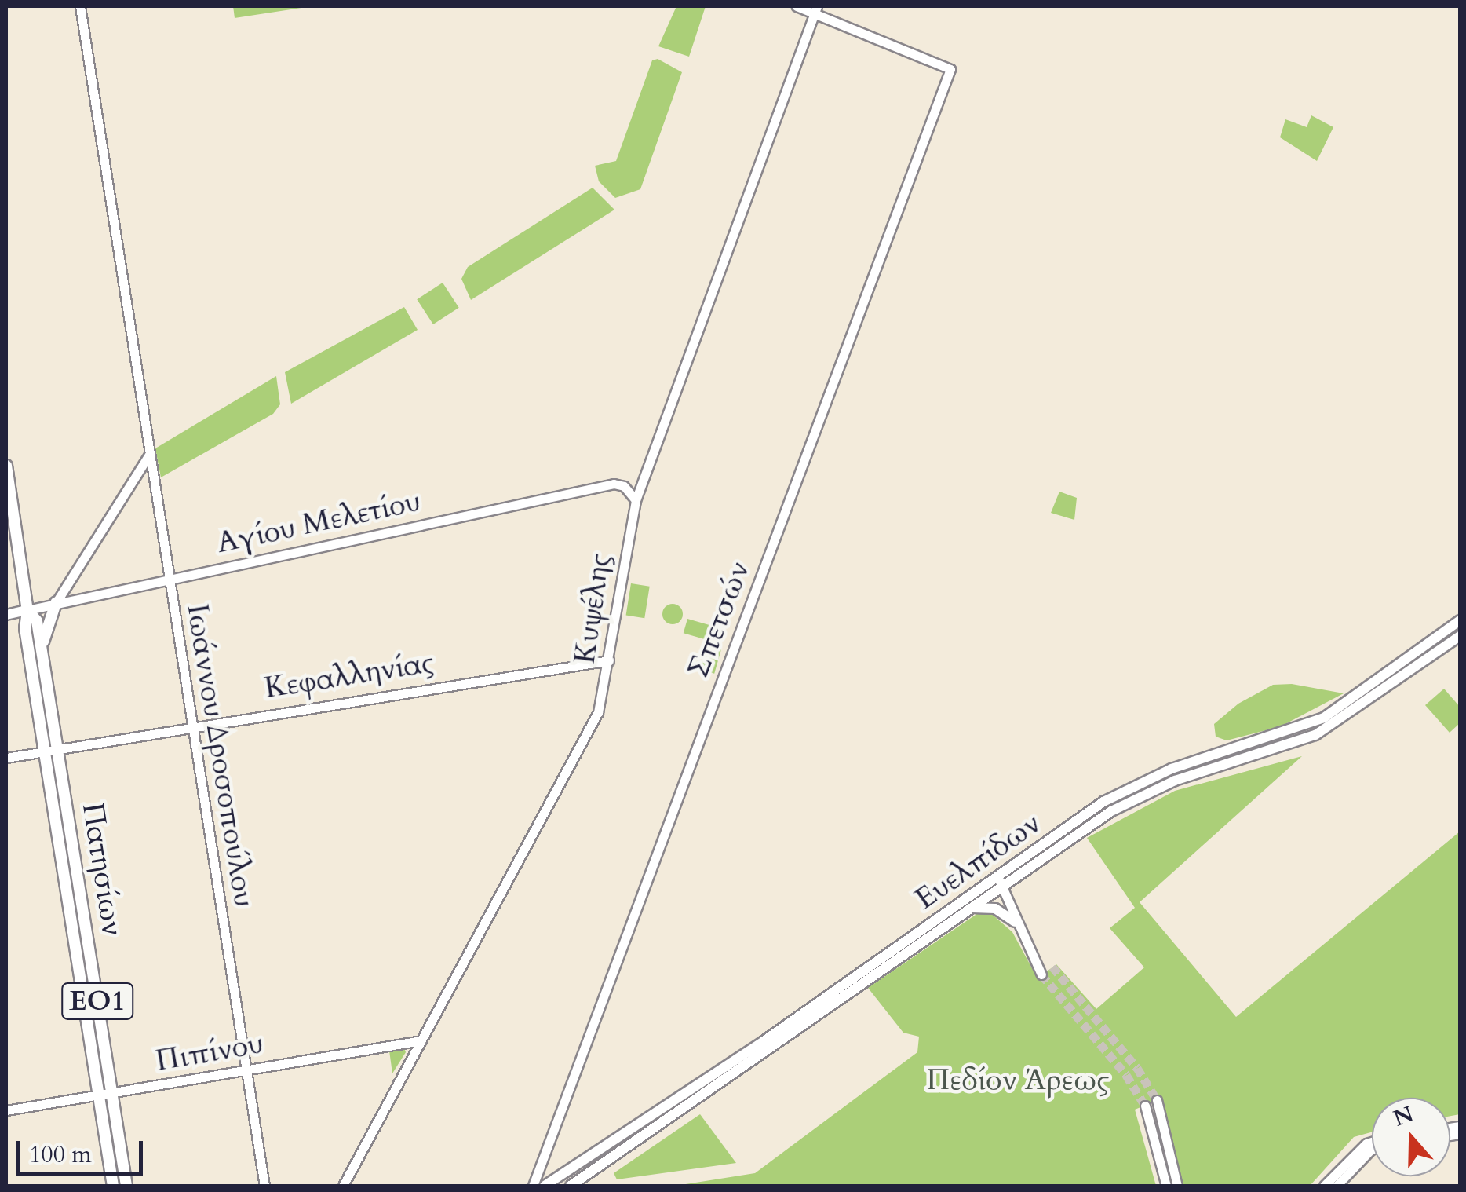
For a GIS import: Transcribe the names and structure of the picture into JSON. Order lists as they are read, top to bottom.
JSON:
{
  "streets": {
    "main road": [
      "Αγίου Μελετίου",
      "Ευελπίδων",
      "Πατησίων",
      "ΕΟ1"
    ],
    "street": [
      "Κυψέλης",
      "Σπετσών",
      "Κεφαλληνίας",
      "Ιωάννου Δροσοπούλου",
      "Πιπίνου"
    ]
  },
  "crossings": [
    ["Αγίου Μελετίου", "Κυψέλης"],
    ["Αγίου Μελετίου", "Ιωάννου Δροσοπούλου"],
    ["Αγίου Μελετίου", "Πατησίων"],
    ["Κυψέλης", "Σπετσών"],
    ["Κυψέλης", "Κεφαλληνίας"],
    ["Κυψέλης", "Πιπίνου"],
    ["Κεφαλληνίας", "Ιωάννου Δροσοπούλου"],
    ["Κεφαλληνίας", "Πατησίων"],
    ["Ιωάννου Δροσοπούλου", "Πιπίνου"],
    ["Πατησίων", "Πιπίνου"]
  ],
  "parks": ["Πεδίον Άρεως"],
  "scale_bar": "100 m",
  "north": "top"
}
